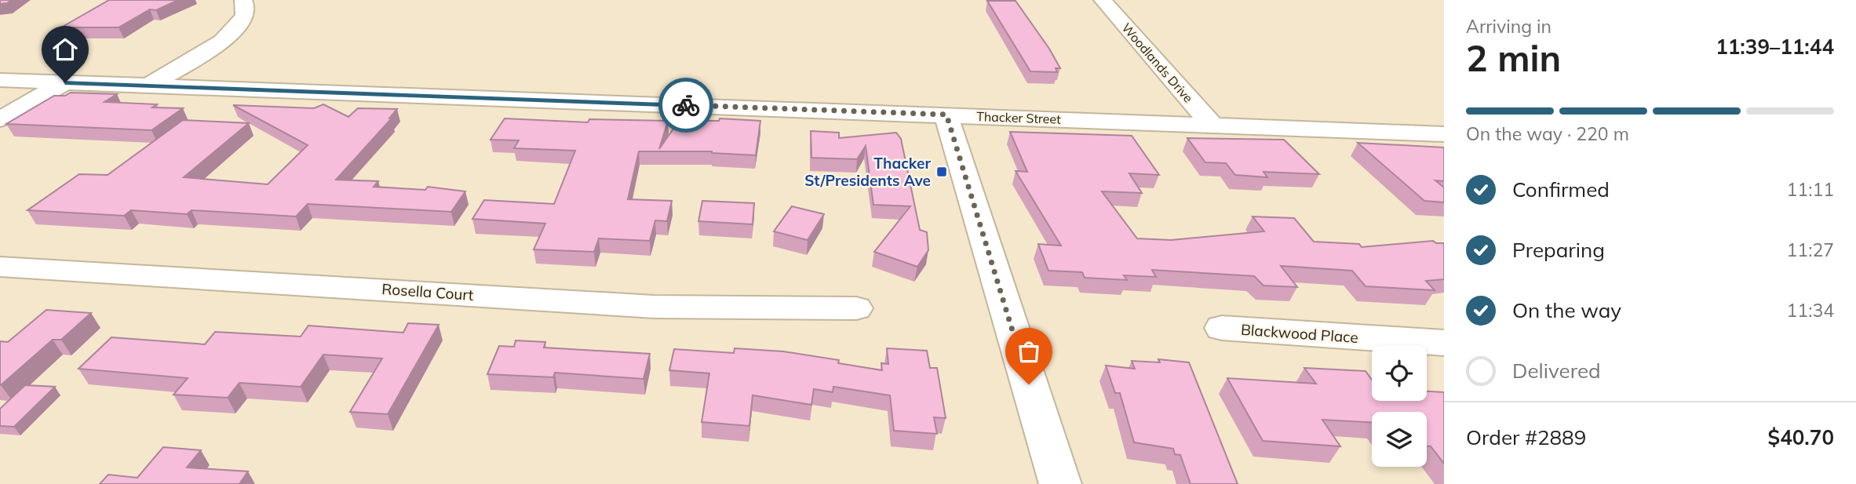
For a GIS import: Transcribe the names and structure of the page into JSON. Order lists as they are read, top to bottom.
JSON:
{
  "streets": {
    "street": [
      "Woodlands Drive",
      "Thacker Street",
      "Rosella Court",
      "Blackwood Place"
    ]
  },
  "crossings": [
    ["Woodlands Drive", "Thacker Street"]
  ],
  "places": {
    "transit": ["Thacker St/Presidents Ave"]
  },
  "page": {
    "heading": ["2 min", "Arriving in", "11:39–11:44"],
    "panel": ["Order #2889", "$40.70"],
    "bar": "On the way · 220 m",
    "list": [
      ["Confirmed", "11:11"],
      ["Preparing", "11:27"],
      ["On the way", "11:34"],
      "Delivered"
    ]
  }
}
